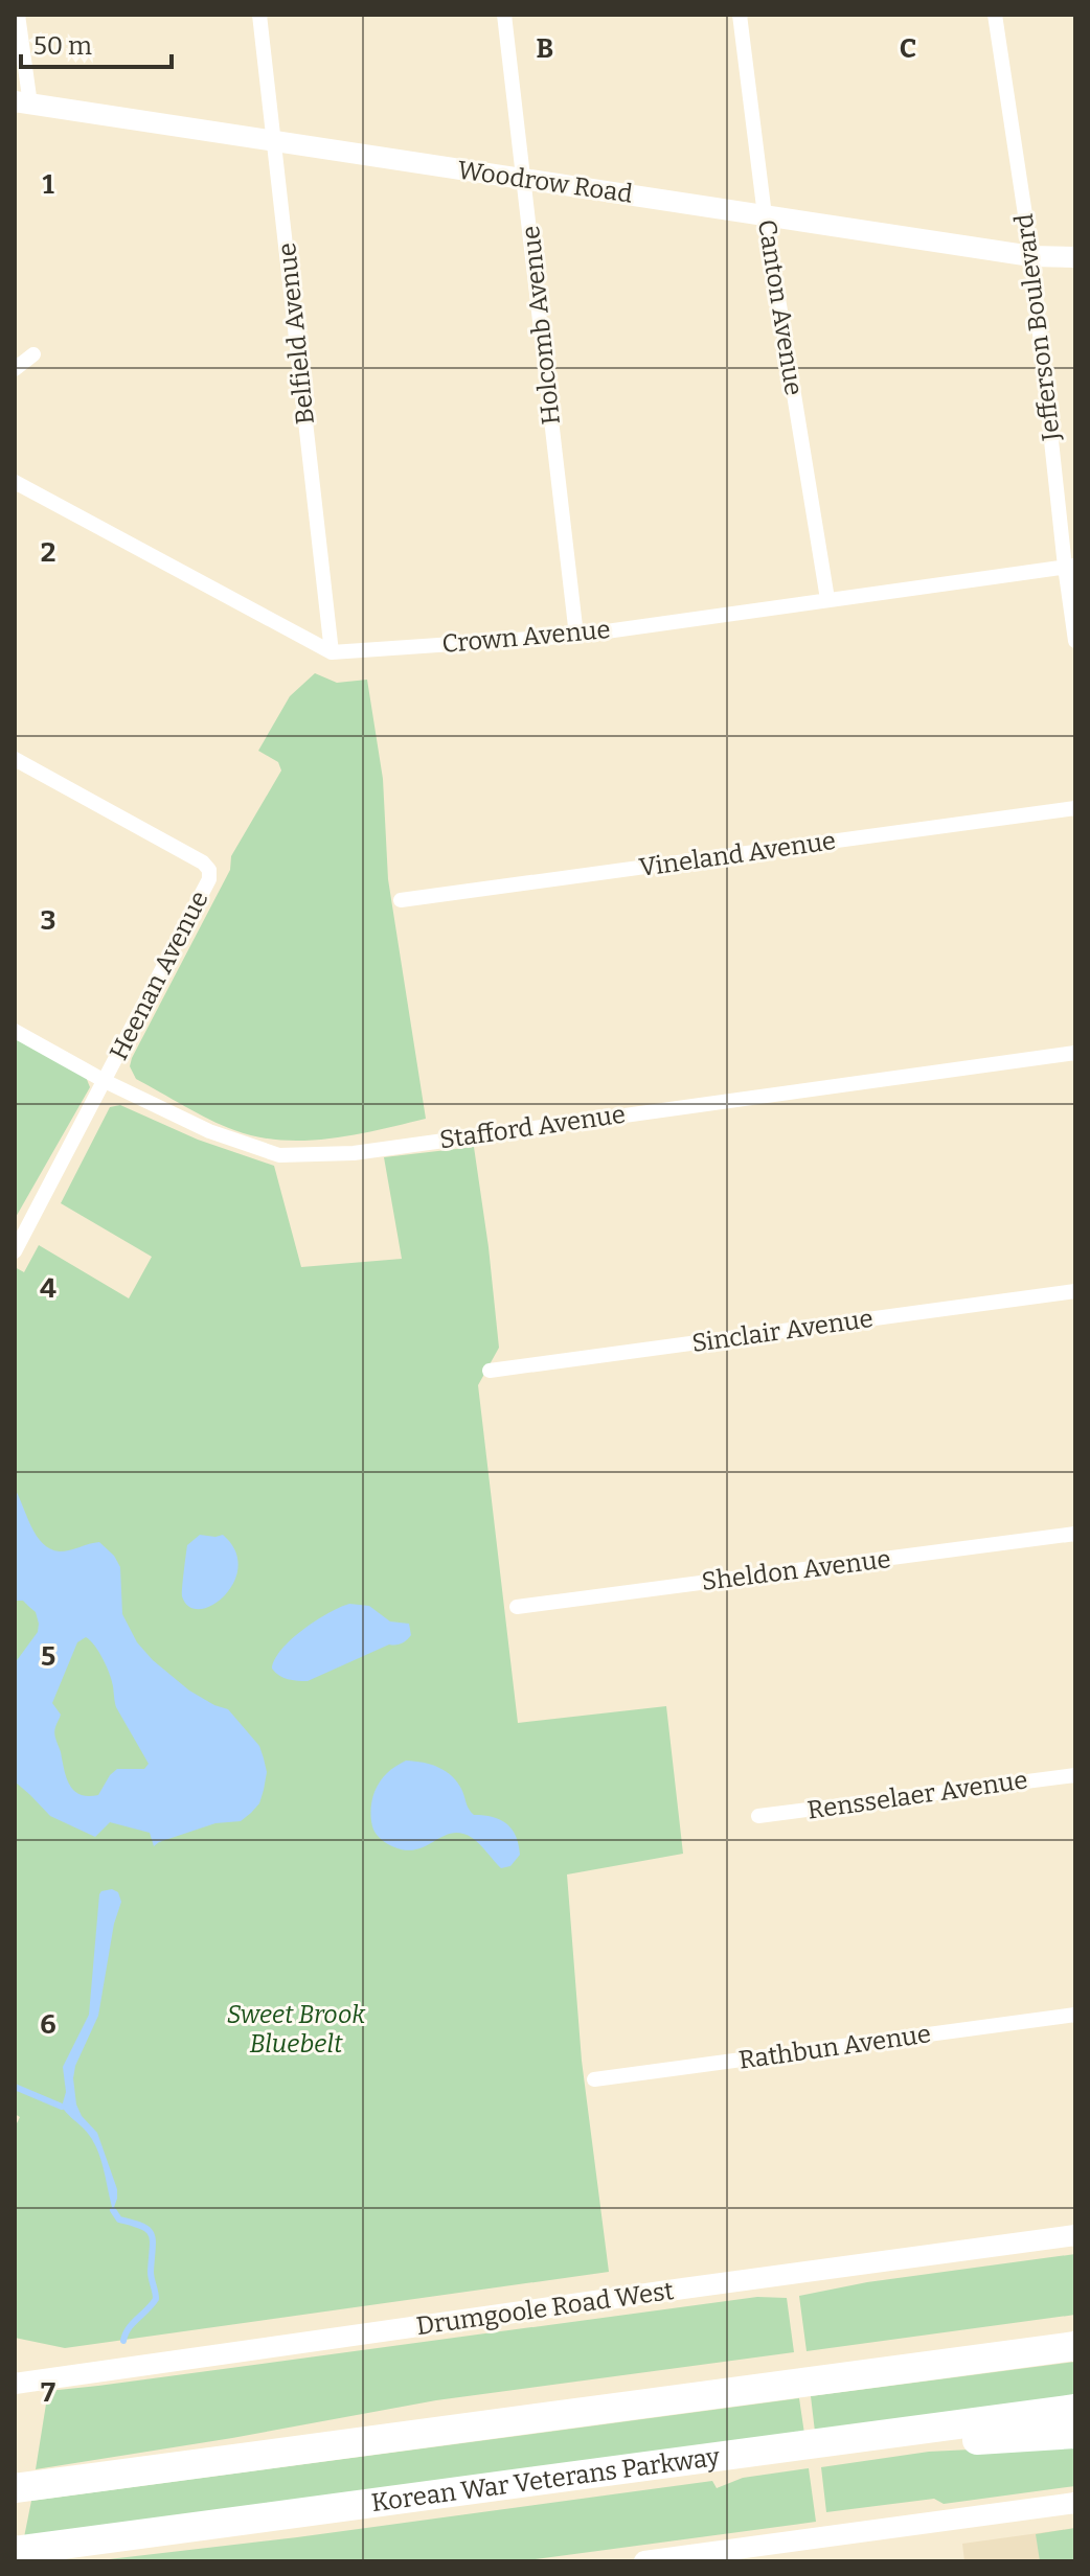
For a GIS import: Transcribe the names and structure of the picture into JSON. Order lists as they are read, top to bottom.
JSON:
{
  "streets": {
    "highway": ["Korean War Veterans Parkway"],
    "main road": ["Woodrow Road", "Drumgoole Road West"],
    "street": [
      "Canton Avenue",
      "Holcomb Avenue",
      "Jefferson Boulevard",
      "Belfield Avenue",
      "Crown Avenue",
      "Vineland Avenue",
      "Heenan Avenue",
      "Stafford Avenue",
      "Sinclair Avenue",
      "Sheldon Avenue",
      "Rensselaer Avenue",
      "Rathbun Avenue"
    ]
  },
  "crossings": [
    ["Woodrow Road", "Canton Avenue"],
    ["Woodrow Road", "Holcomb Avenue"],
    ["Woodrow Road", "Jefferson Boulevard"],
    ["Woodrow Road", "Belfield Avenue"],
    ["Canton Avenue", "Crown Avenue"],
    ["Holcomb Avenue", "Crown Avenue"],
    ["Jefferson Boulevard", "Crown Avenue"],
    ["Belfield Avenue", "Crown Avenue"],
    ["Heenan Avenue", "Stafford Avenue"]
  ],
  "parks": ["Sweet Brook Bluebelt"],
  "scale_bar": "50 m",
  "grid": {
    "columns": ["B", "C"],
    "rows": [
      "1",
      "2",
      "3",
      "4",
      "5",
      "6",
      "7"
    ]
  }
}
